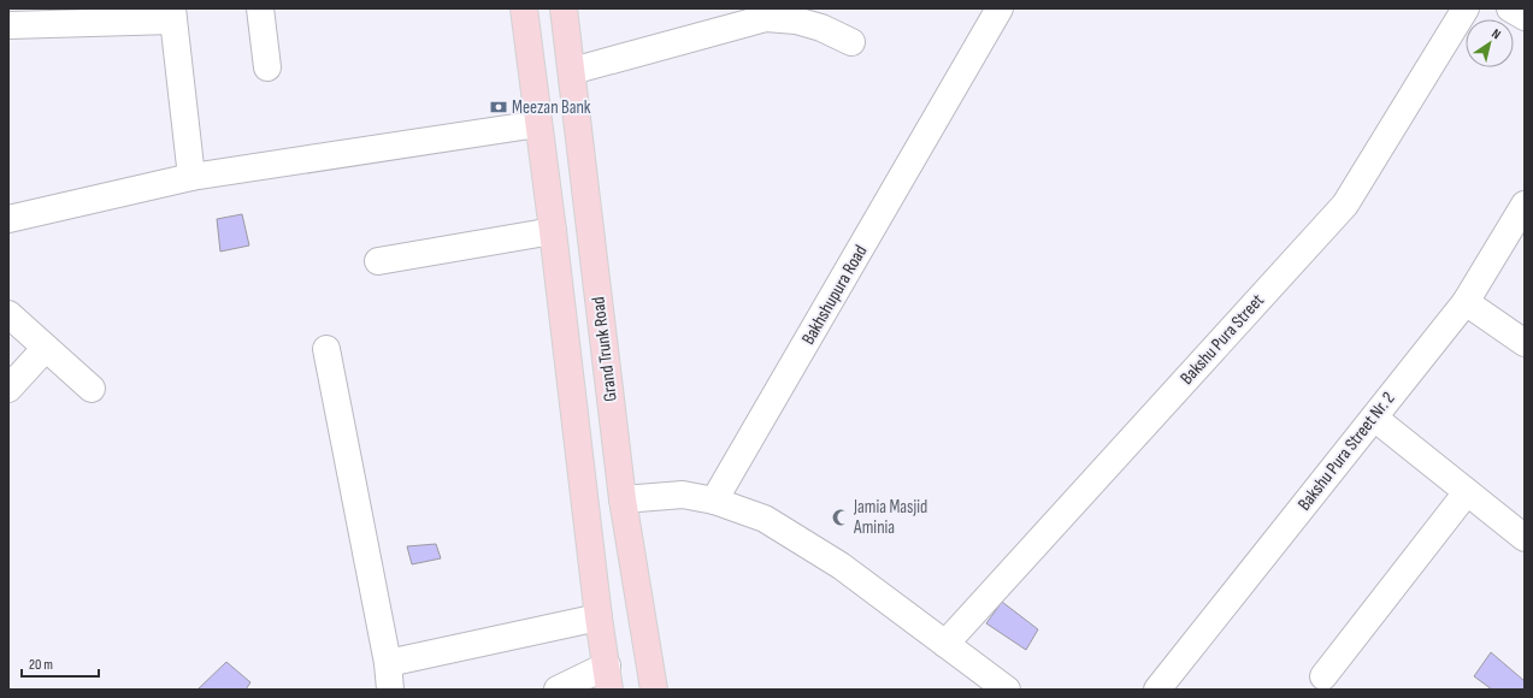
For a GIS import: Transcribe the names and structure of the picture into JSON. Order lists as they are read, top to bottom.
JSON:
{
  "streets": {
    "main road": ["Grand Trunk Road"],
    "street": ["Bakhshupura Road", "Bakshu Pura Street", "Bakshu Pura Street Nr. 2"]
  },
  "places": {
    "bank": ["Meezan Bank"],
    "mosque": ["Jamia Masjid Aminia"]
  },
  "scale_bar": "20 m",
  "north": "top right"
}
